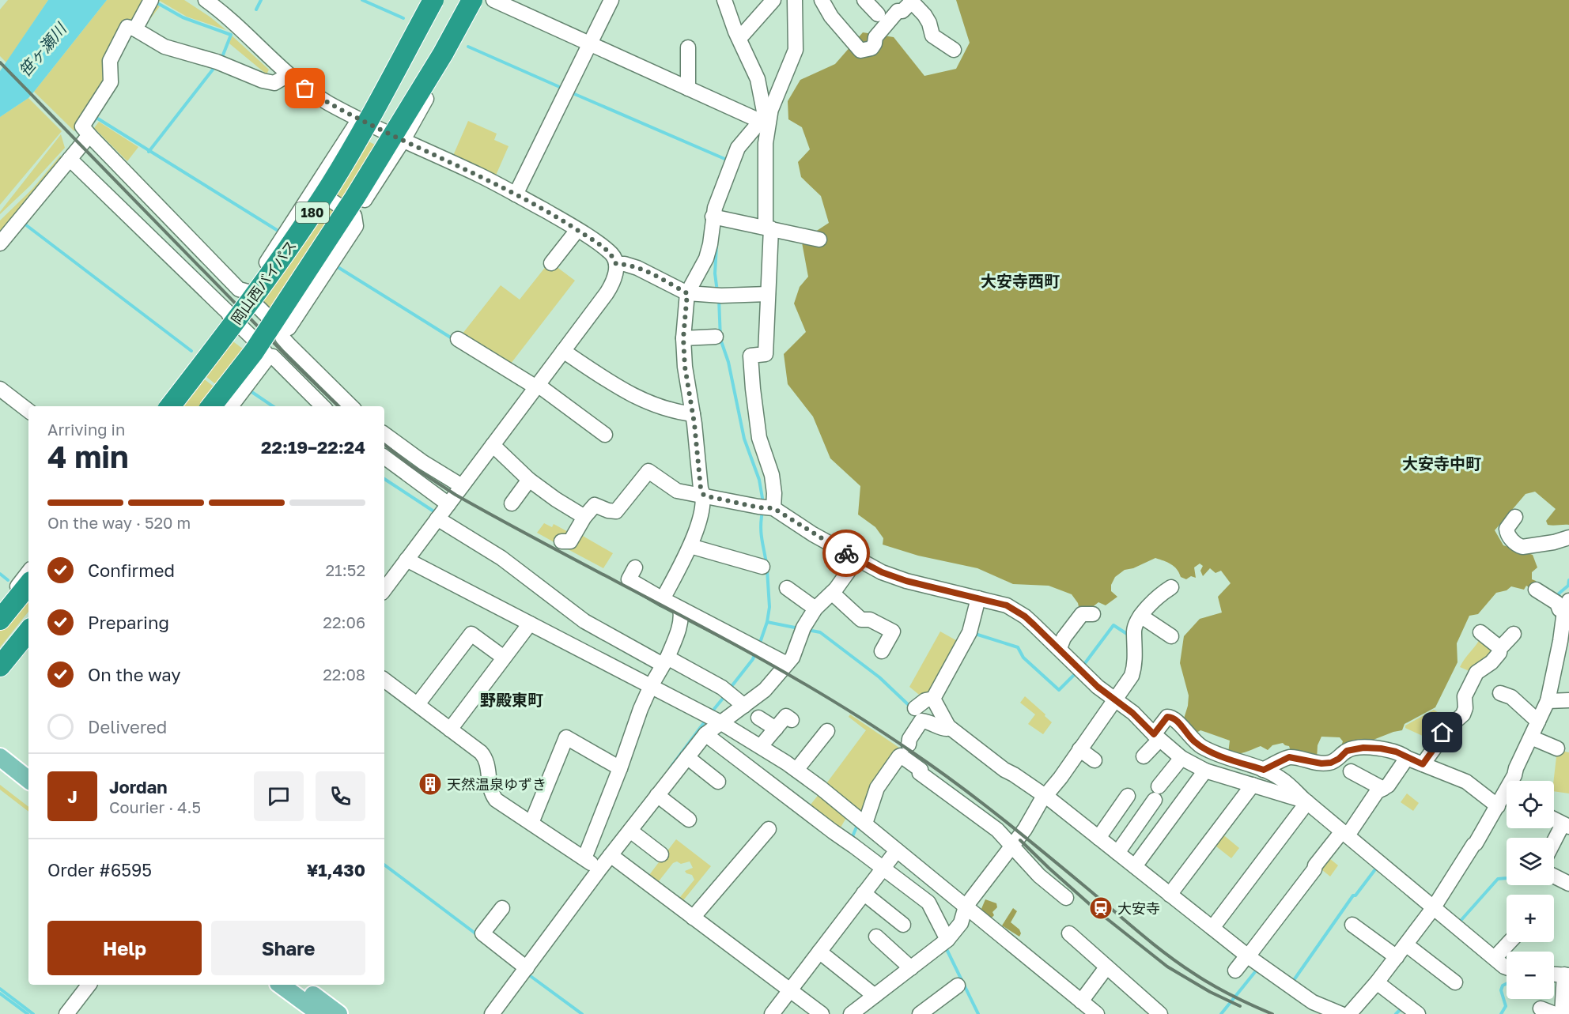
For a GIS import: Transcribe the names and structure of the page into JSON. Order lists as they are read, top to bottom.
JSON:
{
  "streets": {
    "highway": ["180", "岡山西バイパス"]
  },
  "districts": ["大安寺西町", "大安寺中町", "野殿東町"],
  "water": ["笹ヶ瀬川"],
  "places": {
    "building": ["天然温泉ゆずき"],
    "station": ["大安寺"]
  },
  "page": {
    "heading": ["4 min", "Arriving in", "22:19–22:24"],
    "panel": [
      "Jordan",
      "Courier · 4.5",
      "Order #6595",
      "¥1,430"
    ],
    "bar": "On the way · 520 m",
    "list": [
      ["Confirmed", "21:52"],
      ["Preparing", "22:06"],
      ["On the way", "22:08"],
      "Delivered"
    ],
    "round": "J",
    "map_buttons": ["+", "−"],
    "buttons": ["Help", "Share"]
  }
}
